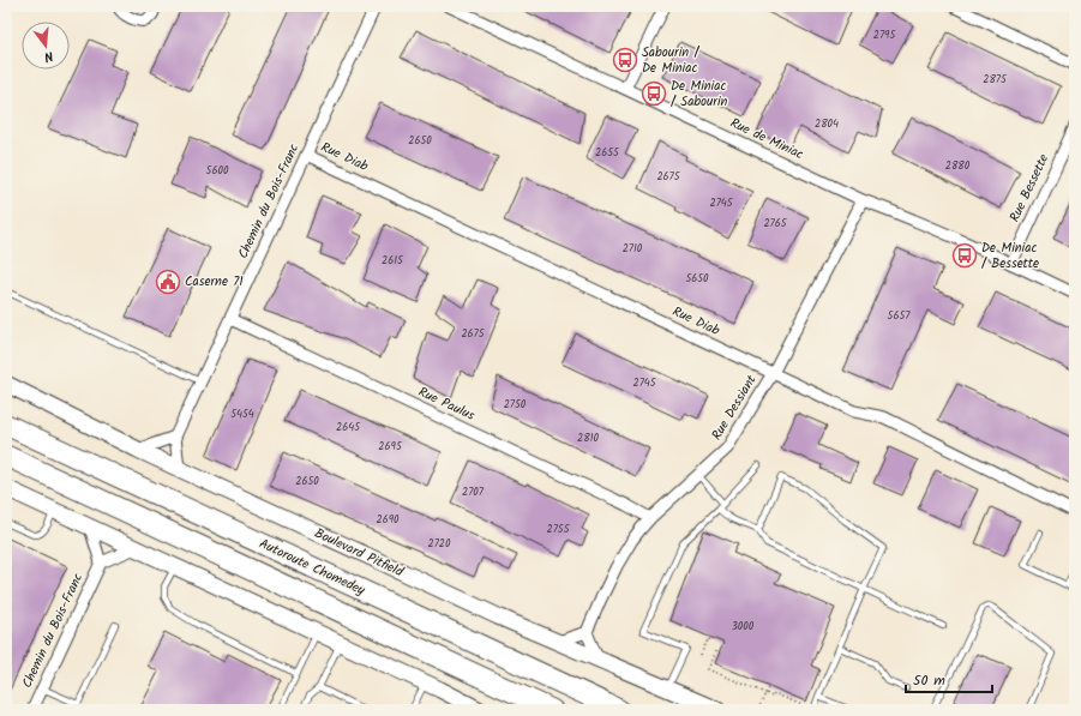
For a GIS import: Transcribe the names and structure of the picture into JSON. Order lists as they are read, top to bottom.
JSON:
{
  "streets": {
    "highway": ["Autoroute Chomedey"],
    "main road": ["Boulevard Pitfield"],
    "street": [
      "Rue de Miniac",
      "Rue Diab",
      "Rue Bessette",
      "Chemin du Bois-Franc",
      "Rue Paulus",
      "Rue Dessiant"
    ]
  },
  "crossings": [
    ["Rue de Miniac", "Rue Bessette"],
    ["Rue de Miniac", "Rue Dessiant"],
    ["Rue Diab", "Chemin du Bois-Franc"],
    ["Rue Diab", "Rue Dessiant"],
    ["Chemin du Bois-Franc", "Rue Paulus"],
    ["Rue Paulus", "Rue Dessiant"]
  ],
  "places": {
    "bus stop": ["Sabourin / De Miniac", "De Miniac / Sabourin", "De Miniac / Bessette"],
    "public building": ["Caserne 71"]
  },
  "house_numbers": [
    "2795",
    "2875",
    "2804",
    "2650",
    "2655",
    "2880",
    "5600",
    "2675",
    "2745",
    "2765",
    "2710",
    "2615",
    "5650",
    "5657",
    "2675",
    "2745",
    "2750",
    "5454",
    "2645",
    "2810",
    "2695",
    "2650",
    "2707",
    "2690",
    "2755",
    "2720",
    "3000"
  ],
  "scale_bar": "50 m",
  "north": "bottom"
}
